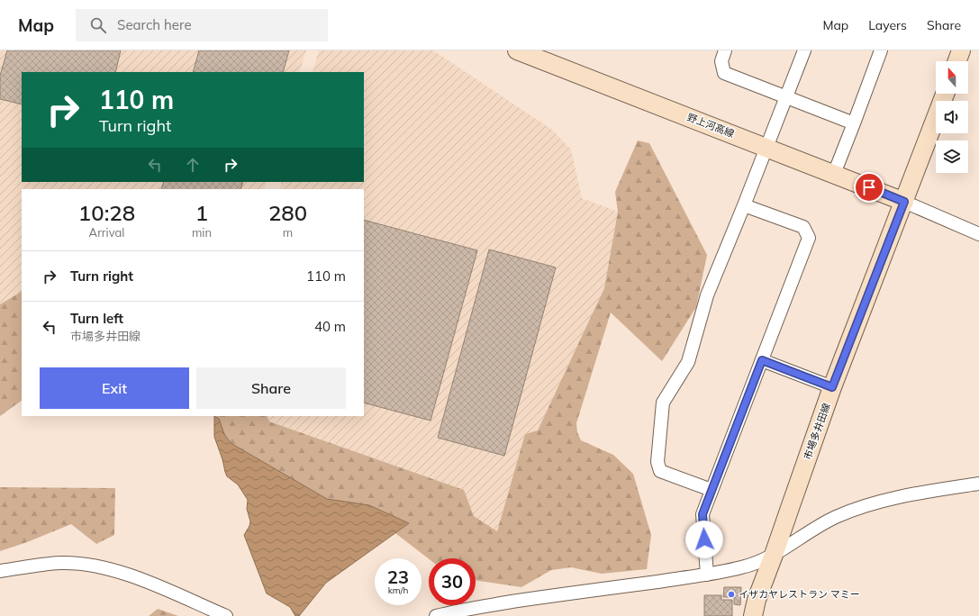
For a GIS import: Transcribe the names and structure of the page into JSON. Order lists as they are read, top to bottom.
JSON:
{
  "streets": {
    "main road": ["野上河高線", "市場多井田線"]
  },
  "crossings": [
    ["野上河高線", "市場多井田線"]
  ],
  "places": ["イザカヤレストラン マミー"],
  "north": "top",
  "page": {
    "header": "Map",
    "search": "Search here",
    "nav": ["Map", "Layers", "Share"],
    "turn": ["110 m", "Turn right"],
    "eta": [
      "10:28",
      "Arrival",
      "1",
      "min",
      "280",
      "m"
    ],
    "list": [
      {
        "name": "Turn right",
        "value": "110 m"
      },
      {
        "name": "Turn left",
        "note": "市場多井田線",
        "value": "40 m"
      }
    ],
    "buttons": ["Exit", "Share"],
    "speed": "23 km/h",
    "limit": "30"
  }
}
